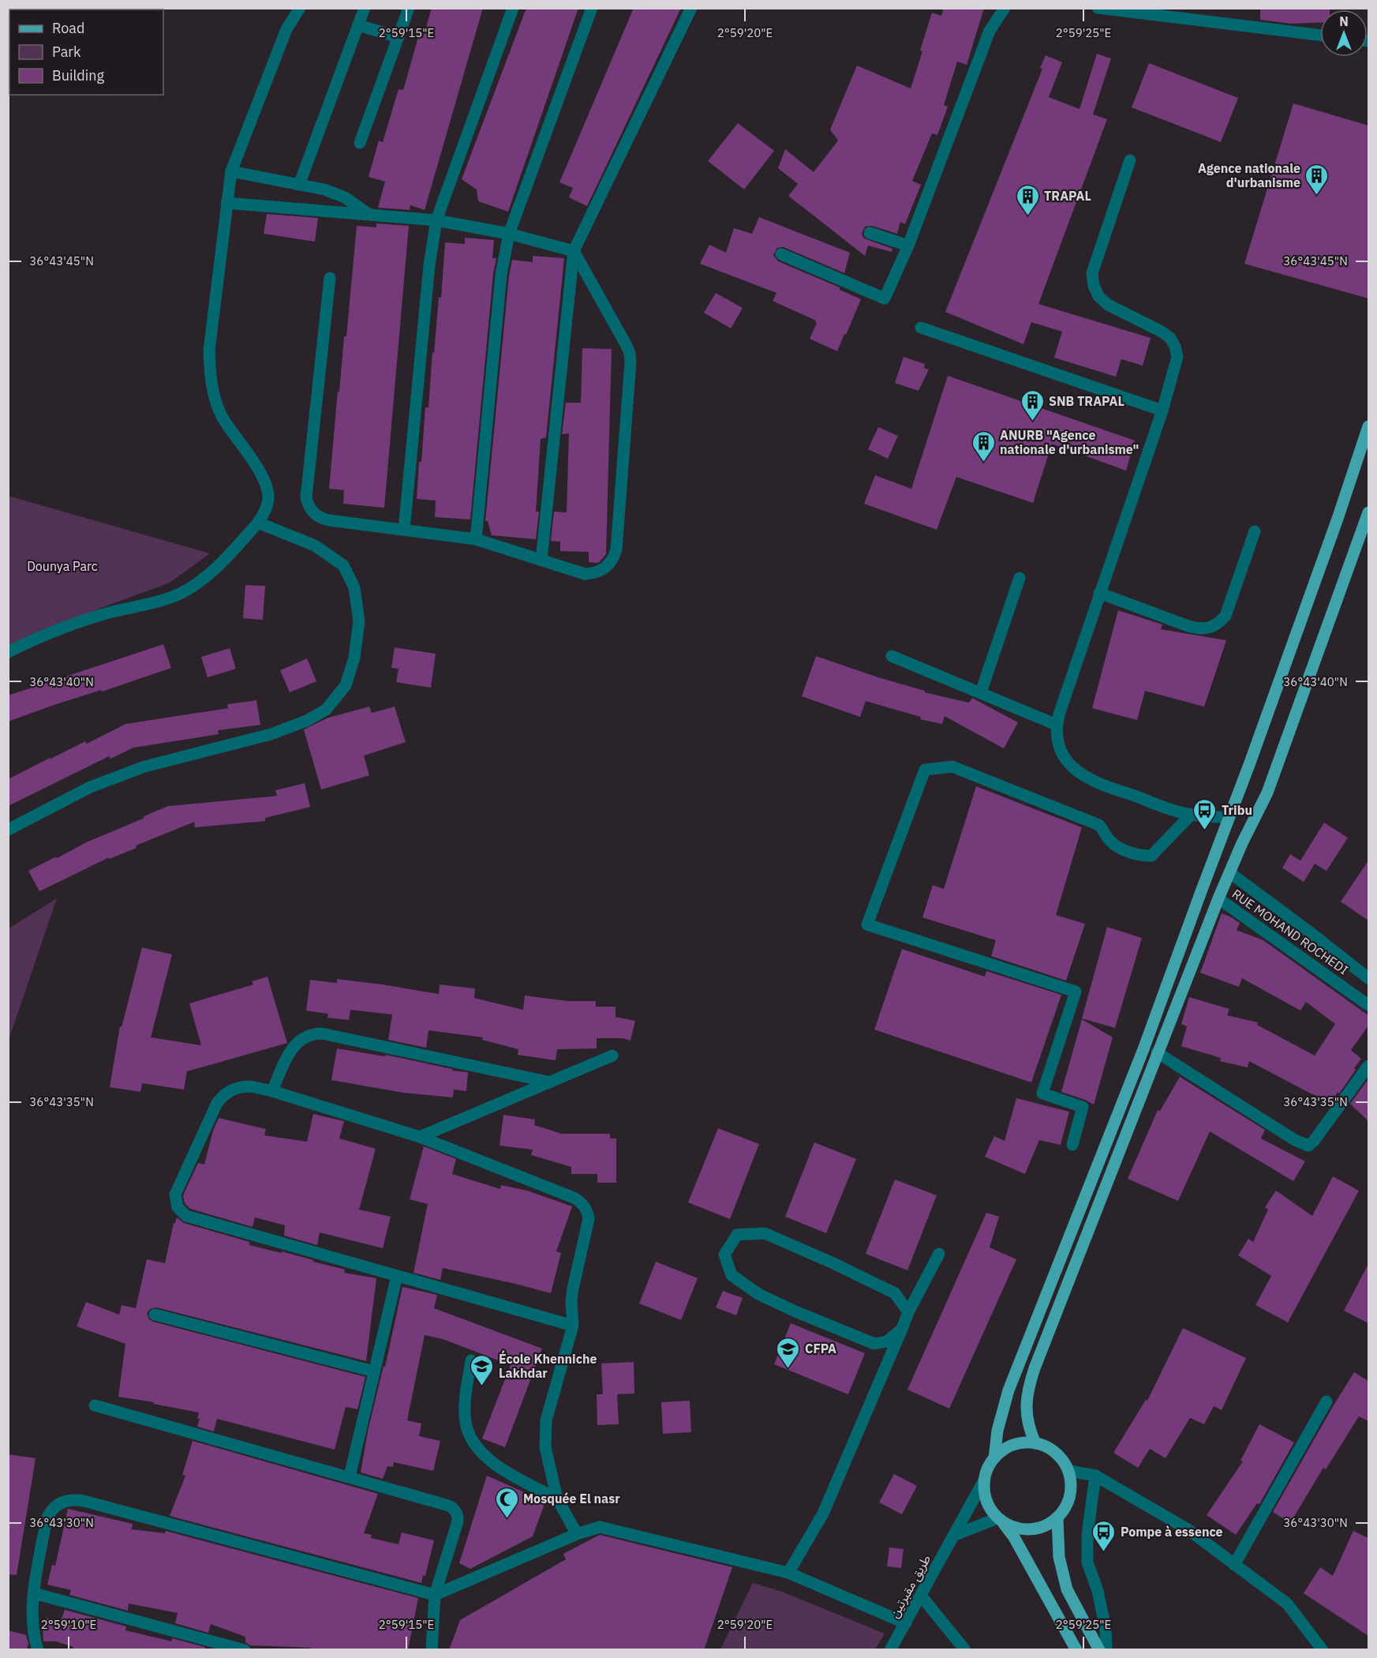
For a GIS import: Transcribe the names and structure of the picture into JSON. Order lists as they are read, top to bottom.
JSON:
{
  "streets": {
    "street": ["RUE MOHAND ROCHEDI", "طريق مقبرتين"]
  },
  "parks": ["Dounya Parc"],
  "places": {
    "building": [
      "Agence nationale d'urbanisme",
      "TRAPAL",
      "SNB TRAPAL",
      "ANURB \"Agence nationale d'urbanisme\""
    ],
    "bus stop": ["Tribu", "Pompe à essence"],
    "school or university": ["CFPA", "École Khenniche Lakhdar"],
    "mosque": ["Mosquée El nasr"]
  },
  "legend": ["Road", "Park", "Building"],
  "north": "top",
  "coordinates": [
    "2°59'15\"E",
    "2°59'20\"E",
    "2°59'25\"E",
    "36°43'45\"N",
    "36°43'40\"N",
    "36°43'35\"N",
    "36°43'30\"N",
    "2°59'10\"E"
  ]
}
